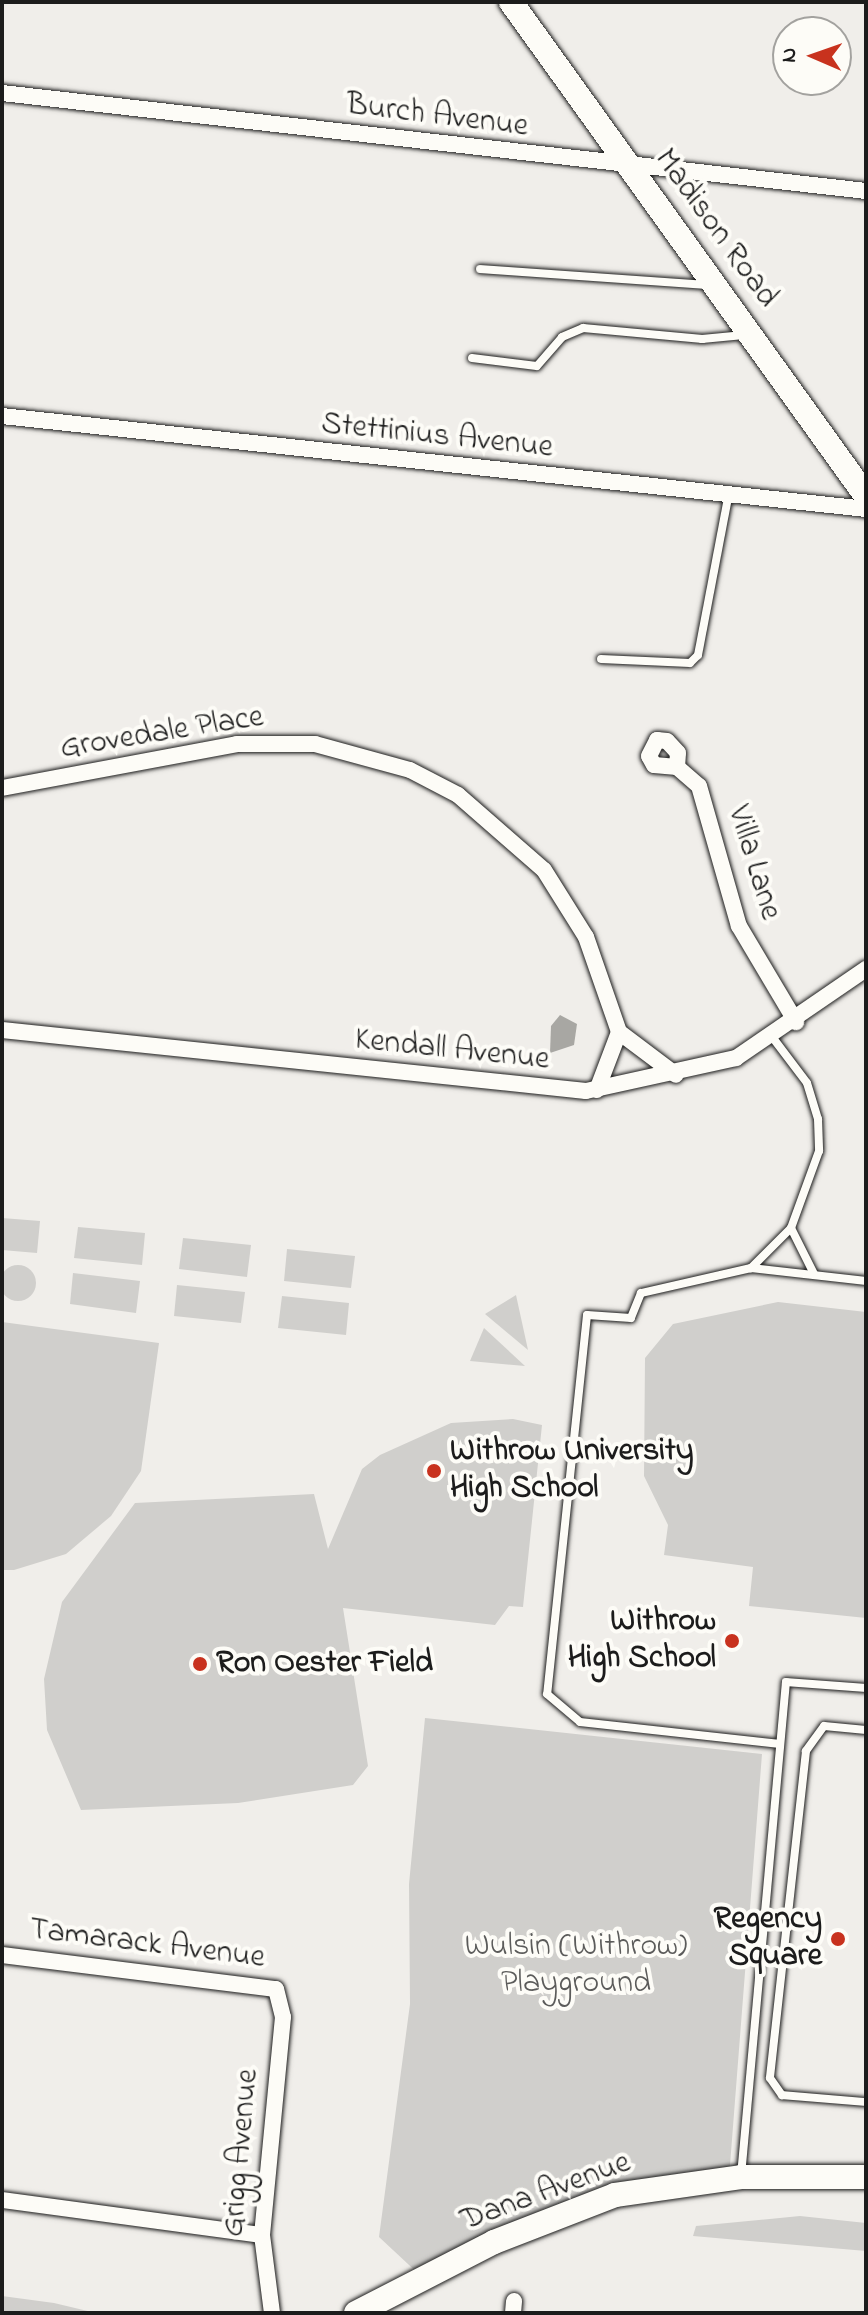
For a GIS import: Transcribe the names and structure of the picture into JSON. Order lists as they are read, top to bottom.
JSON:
{
  "streets": {
    "main road": ["Madison Road", "Dana Avenue"],
    "street": [
      "Burch Avenue",
      "Stettinius Avenue",
      "Grovedale Place",
      "Villa Lane",
      "Kendall Avenue",
      "Tamarack Avenue",
      "Grigg Avenue"
    ]
  },
  "crossings": [
    ["Burch Avenue", "Madison Road"],
    ["Villa Lane", "Kendall Avenue"],
    ["Tamarack Avenue", "Grigg Avenue"]
  ],
  "parks": ["Wulsin (Withrow) Playground"],
  "places": [
    "Withrow University High School",
    "Withrow High School",
    "Ron Oester Field",
    "Regency Square"
  ],
  "north": "left"
}
